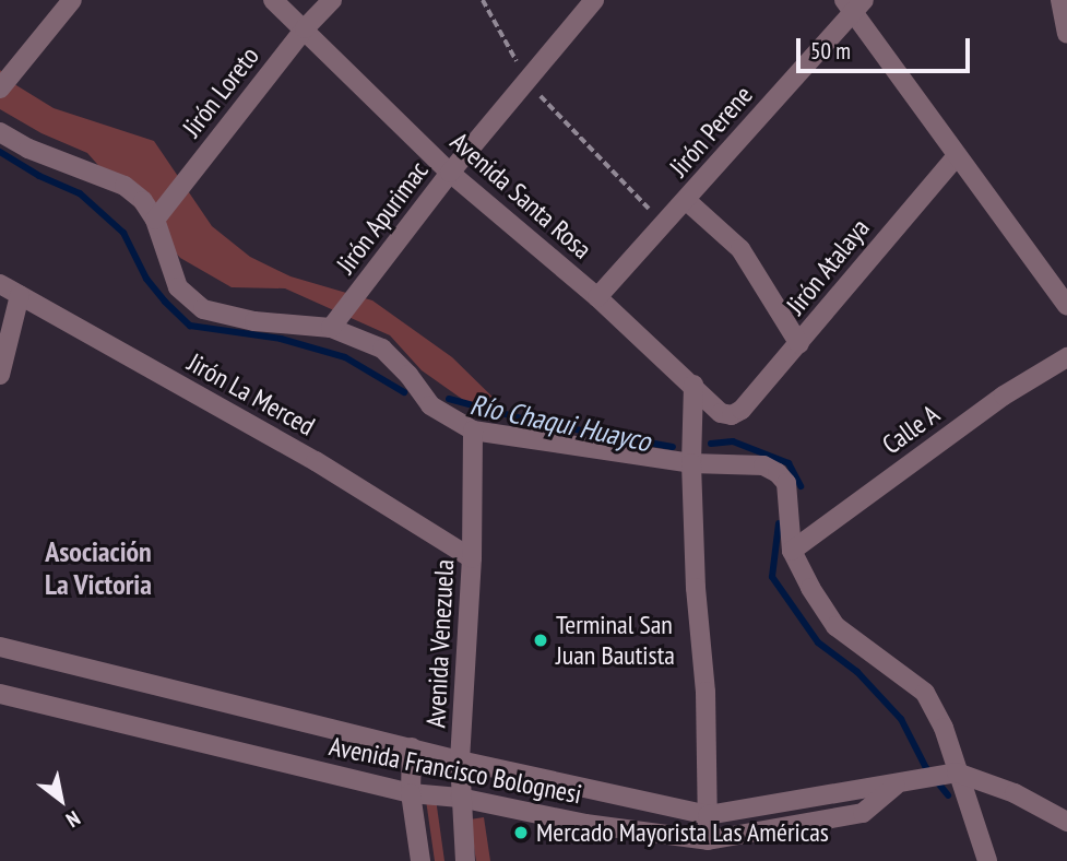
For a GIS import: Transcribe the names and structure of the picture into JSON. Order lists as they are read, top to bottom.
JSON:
{
  "streets": {
    "street": [
      "Jirón Loreto",
      "Jirón Perene",
      "Avenida Santa Rosa",
      "Jirón Apurimac",
      "Jirón Atalaya",
      "Jirón La Merced",
      "Calle A",
      "Avenida Venezuela",
      "Avenida Francisco Bolognesi"
    ]
  },
  "crossings": [
    ["Jirón Loreto", "Avenida Santa Rosa"],
    ["Jirón Perene", "Avenida Santa Rosa"],
    ["Avenida Santa Rosa", "Jirón Apurimac"],
    ["Avenida Santa Rosa", "Jirón Atalaya"],
    ["Jirón La Merced", "Avenida Venezuela"],
    ["Avenida Venezuela", "Avenida Francisco Bolognesi"]
  ],
  "districts": ["Asociación La Victoria"],
  "water": ["Río Chaqui Huayco"],
  "places": ["Terminal San Juan Bautista", "Mercado Mayorista Las Américas"],
  "scale_bar": "50 m",
  "north": "bottom right"
}
